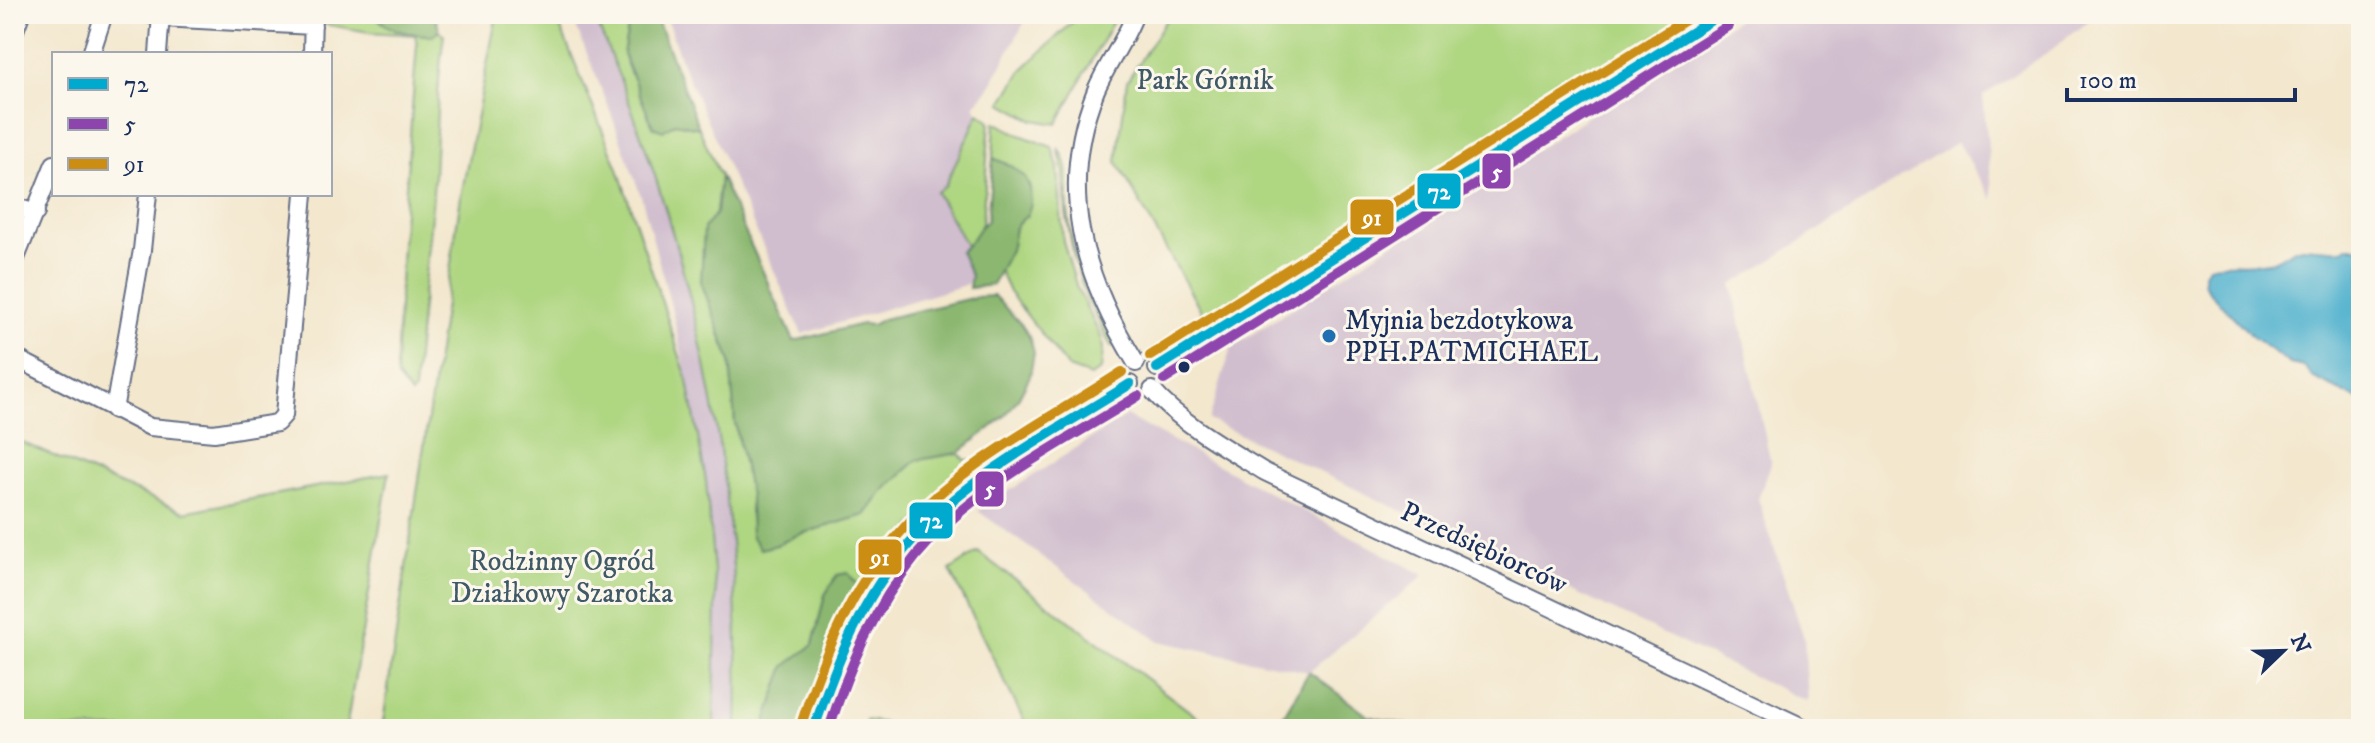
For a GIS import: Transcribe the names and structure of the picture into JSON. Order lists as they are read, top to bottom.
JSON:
{
  "streets": {
    "street": ["Przedsiębiorców"]
  },
  "parks": ["Park Górnik", "Rodzinny Ogród Działkowy Szarotka"],
  "places": ["Myjnia bezdotykowa PPH.PATMICHAEL"],
  "lines": ["transit line 72", "transit line 91", "transit line 5"],
  "legend": ["72", "5", "91"],
  "scale_bar": "100 m",
  "north": "top right"
}
